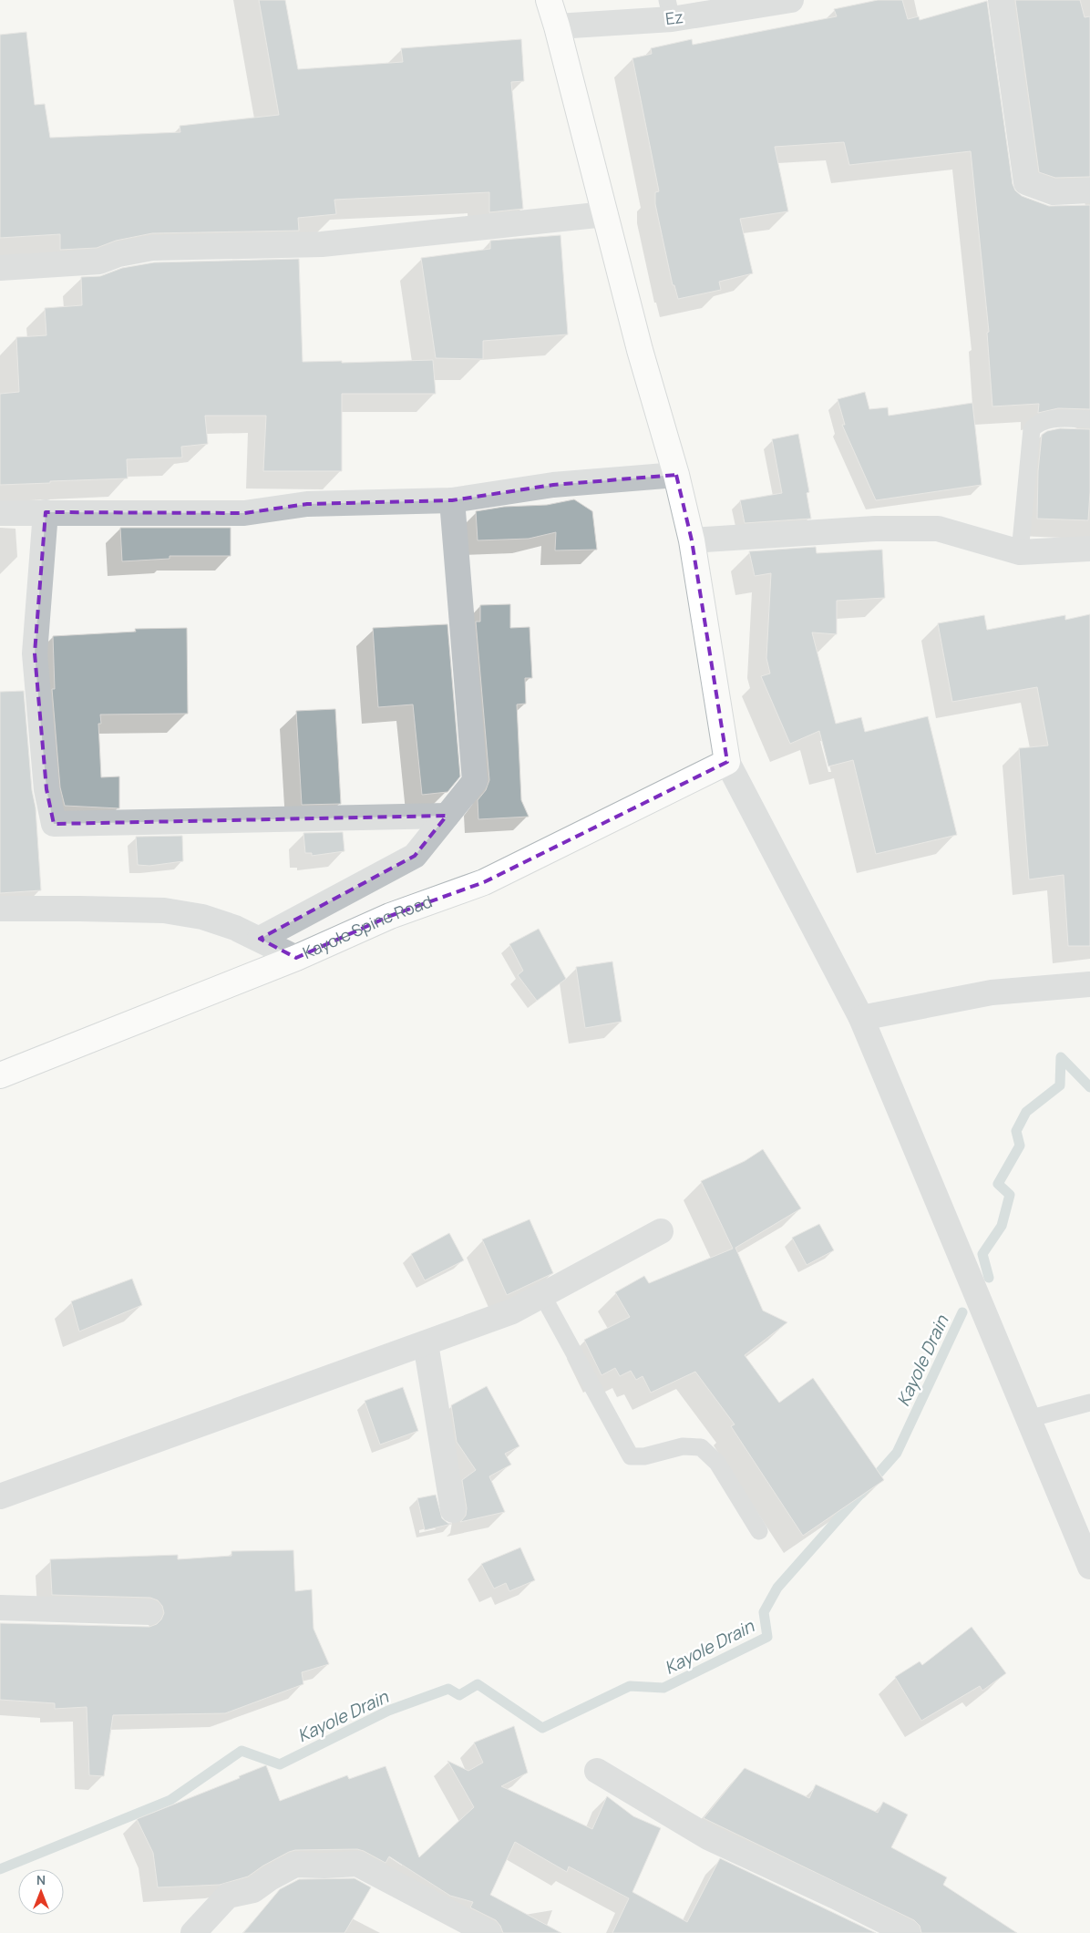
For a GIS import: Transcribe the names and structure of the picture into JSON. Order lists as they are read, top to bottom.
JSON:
{
  "streets": {
    "main road": ["Kayole Spine Road"],
    "street": ["Ez"]
  },
  "water": ["Kayole Drain"],
  "north": "top"
}
